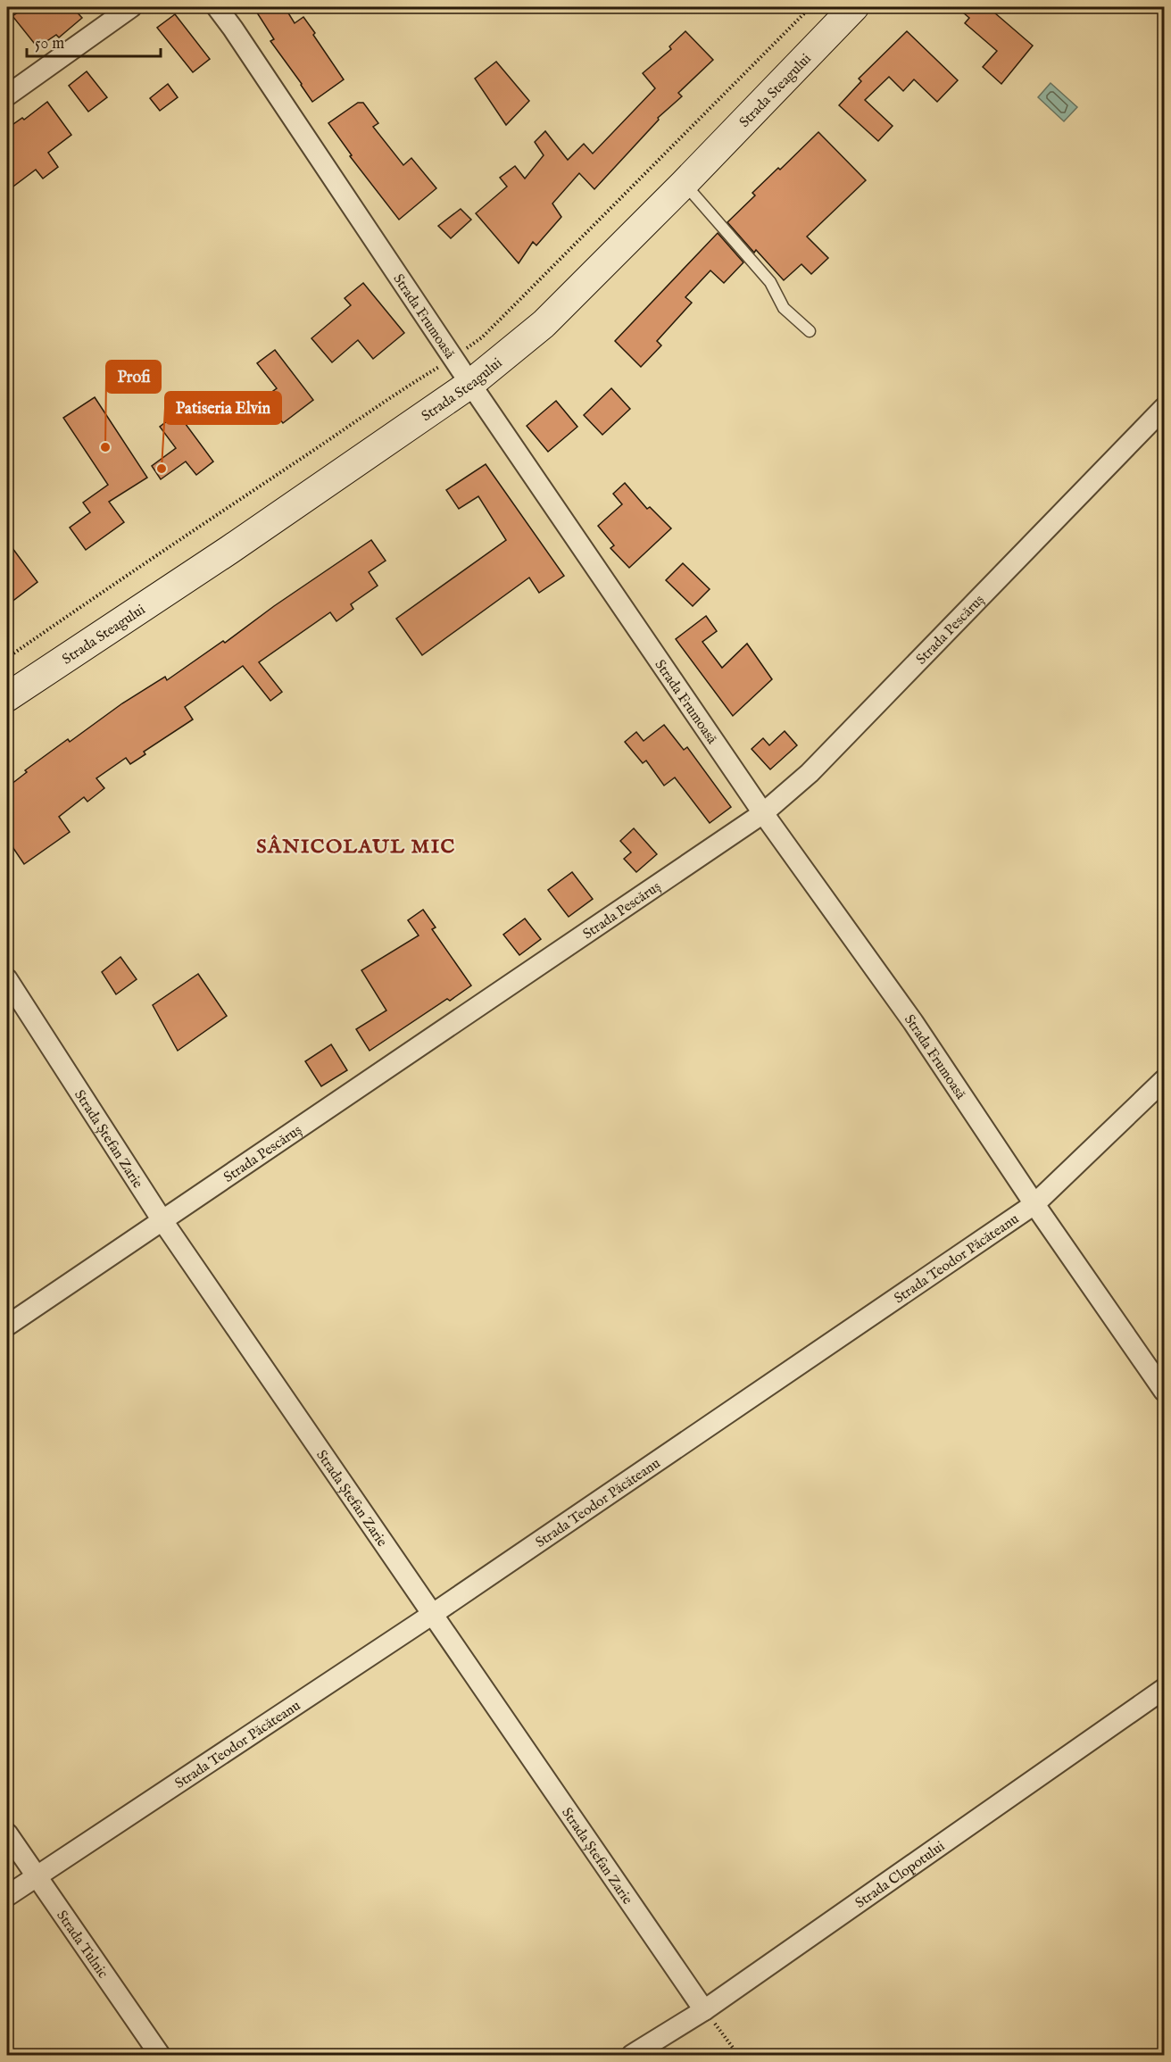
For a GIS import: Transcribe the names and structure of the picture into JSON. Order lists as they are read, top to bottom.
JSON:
{
  "streets": {
    "main road": ["Strada Steagului"],
    "street": [
      "Strada Frumoasă",
      "Strada Pescăruș",
      "Strada Ștefan Zarie",
      "Strada Teodor Păcăteanu",
      "Strada Clopotului",
      "Strada Tulnic"
    ]
  },
  "crossings": [
    ["Strada Steagului", "Strada Frumoasă"],
    ["Strada Frumoasă", "Strada Pescăruș"],
    ["Strada Frumoasă", "Strada Teodor Păcăteanu"],
    ["Strada Pescăruș", "Strada Ștefan Zarie"],
    ["Strada Ștefan Zarie", "Strada Teodor Păcăteanu"],
    ["Strada Ștefan Zarie", "Strada Clopotului"],
    ["Strada Teodor Păcăteanu", "Strada Tulnic"]
  ],
  "districts": ["SÂNICOLAUL MIC"],
  "places": ["Profi", "Patiseria Elvin"],
  "scale_bar": "50 m"
}
